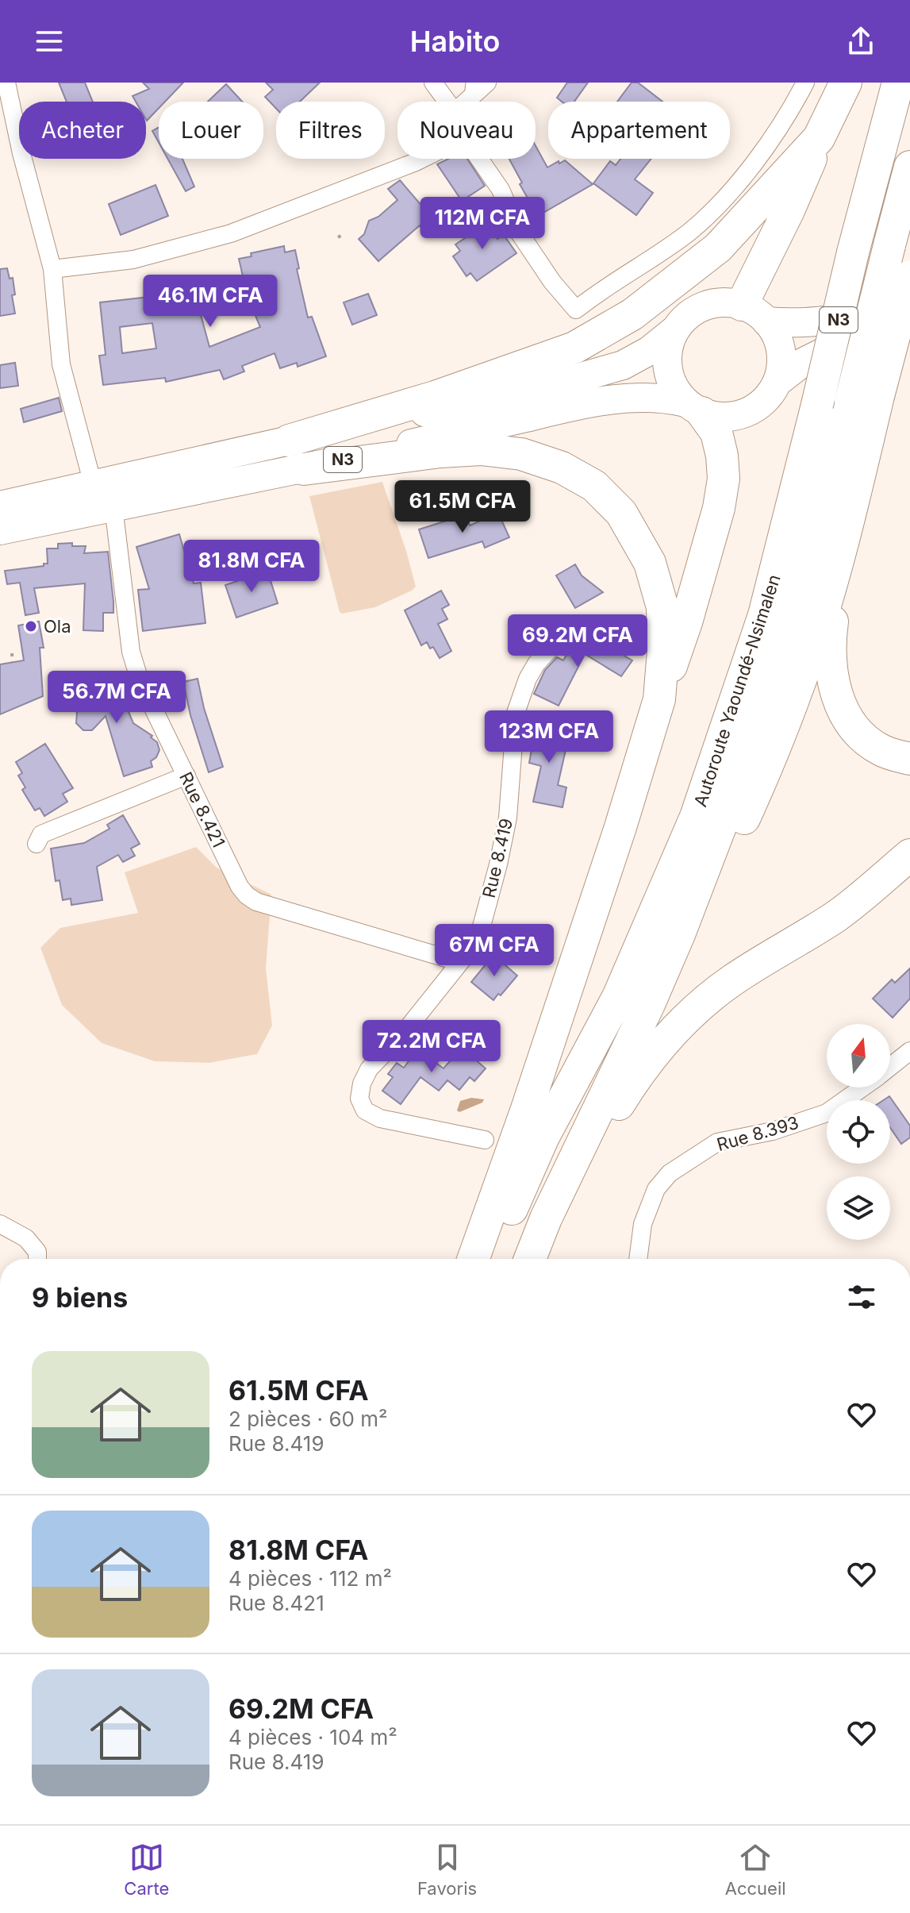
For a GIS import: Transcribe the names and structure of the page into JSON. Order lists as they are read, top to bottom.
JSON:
{
  "streets": {
    "highway": ["N3", "Autoroute Yaoundé-Nsimalen"],
    "street": ["Rue 8.421", "Rue 8.419", "Rue 8.393"]
  },
  "crossings": [
    ["N3", "Rue 8.421"],
    ["Rue 8.421", "Rue 8.419"]
  ],
  "places": ["Ola"],
  "north": "top",
  "page": {
    "header": "Habito",
    "chip": [
      "Acheter",
      "Louer",
      "Filtres",
      "Nouveau",
      "Appartement"
    ],
    "price": [
      "112M CFA",
      "46.1M CFA",
      "61.5M CFA",
      "81.8M CFA",
      "69.2M CFA",
      "56.7M CFA",
      "123M CFA",
      "67M CFA",
      "72.2M CFA"
    ],
    "heading": "9 biens",
    "list": [
      {
        "name": "61.5M CFA",
        "note": "2 pièces · 60 m² · Rue 8.419"
      },
      {
        "name": "81.8M CFA",
        "note": "4 pièces · 112 m² · Rue 8.421"
      },
      {
        "name": "69.2M CFA",
        "note": "4 pièces · 104 m² · Rue 8.419"
      }
    ],
    "tabs": ["Carte", "Favoris", "Accueil"]
  }
}
